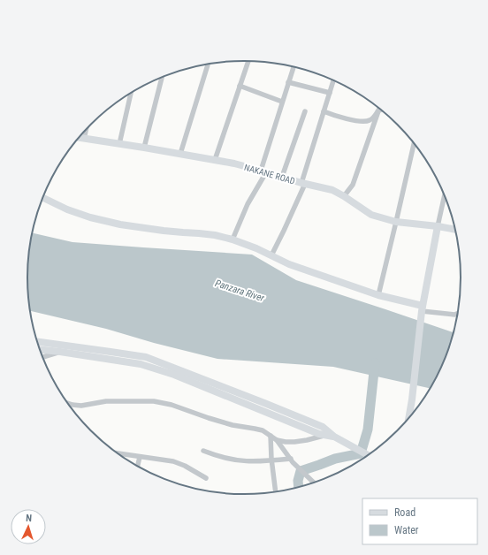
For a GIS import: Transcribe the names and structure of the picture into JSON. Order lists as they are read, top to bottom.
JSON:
{
  "streets": {
    "street": ["NAKANE ROAD"]
  },
  "water": ["Panzara River"],
  "legend": ["Road", "Water"],
  "north": "top"
}
